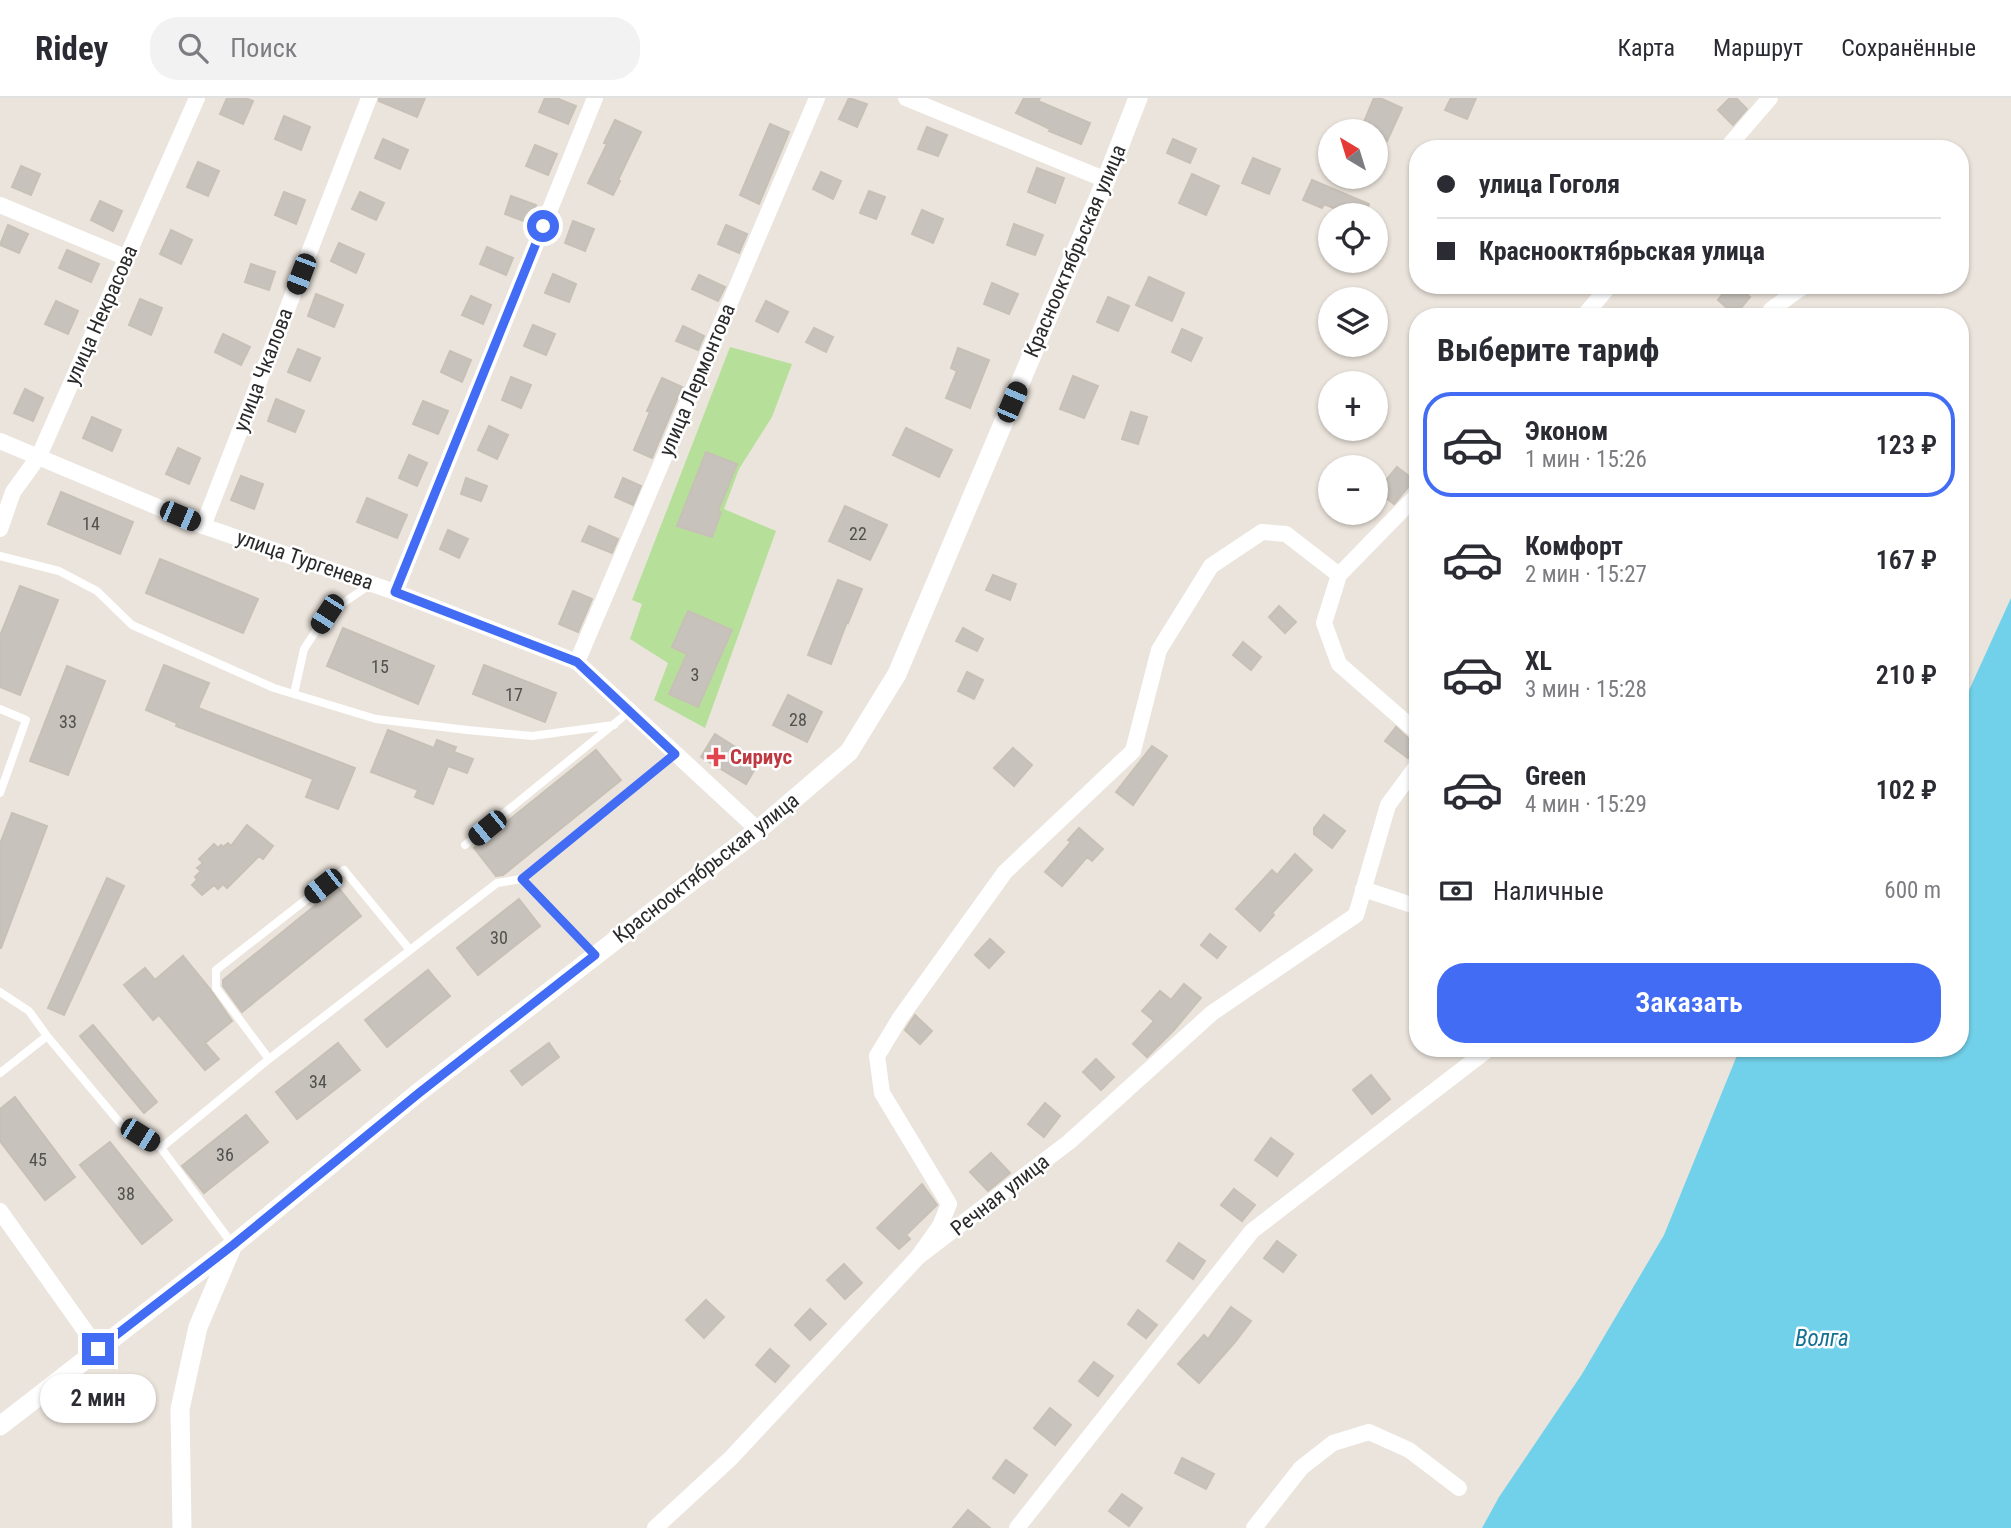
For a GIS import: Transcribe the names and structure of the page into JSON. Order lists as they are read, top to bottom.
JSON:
{
  "streets": {
    "street": [
      "Краснооктябрьская улица",
      "улица Некрасова",
      "улица Чкалова",
      "улица Лермонтова",
      "улица Тургенева",
      "Речная улица"
    ]
  },
  "crossings": [
    ["Краснооктябрьская улица", "улица Тургенева"],
    ["улица Некрасова", "улица Тургенева"],
    ["улица Чкалова", "улица Тургенева"],
    ["улица Лермонтова", "улица Тургенева"]
  ],
  "water": ["Волга"],
  "places": {
    "health": ["Сириус"]
  },
  "house_numbers": [
    "14",
    "22",
    "15",
    "3",
    "17",
    "28",
    "33",
    "30",
    "34",
    "36",
    "45",
    "38"
  ],
  "north": "top left",
  "page": {
    "header": "Ridey",
    "search": "Поиск",
    "nav": ["Карта", "Маршрут", "Сохранённые"],
    "map_buttons": ["+", "−"],
    "banner": ["улица Гоголя", "Краснооктябрьская улица"],
    "heading": "Выберите тариф",
    "list": [
      {
        "name": "Эконом",
        "note": "1 мин · 15:26",
        "value": "123 ₽"
      },
      {
        "name": "Комфорт",
        "note": "2 мин · 15:27",
        "value": "167 ₽"
      },
      {
        "name": "XL",
        "note": "3 мин · 15:28",
        "value": "210 ₽"
      },
      {
        "name": "Green",
        "note": "4 мин · 15:29",
        "value": "102 ₽"
      }
    ],
    "pay": ["Наличные", "600 m"],
    "buttons": "Заказать",
    "bubble": "2 мин"
  }
}
